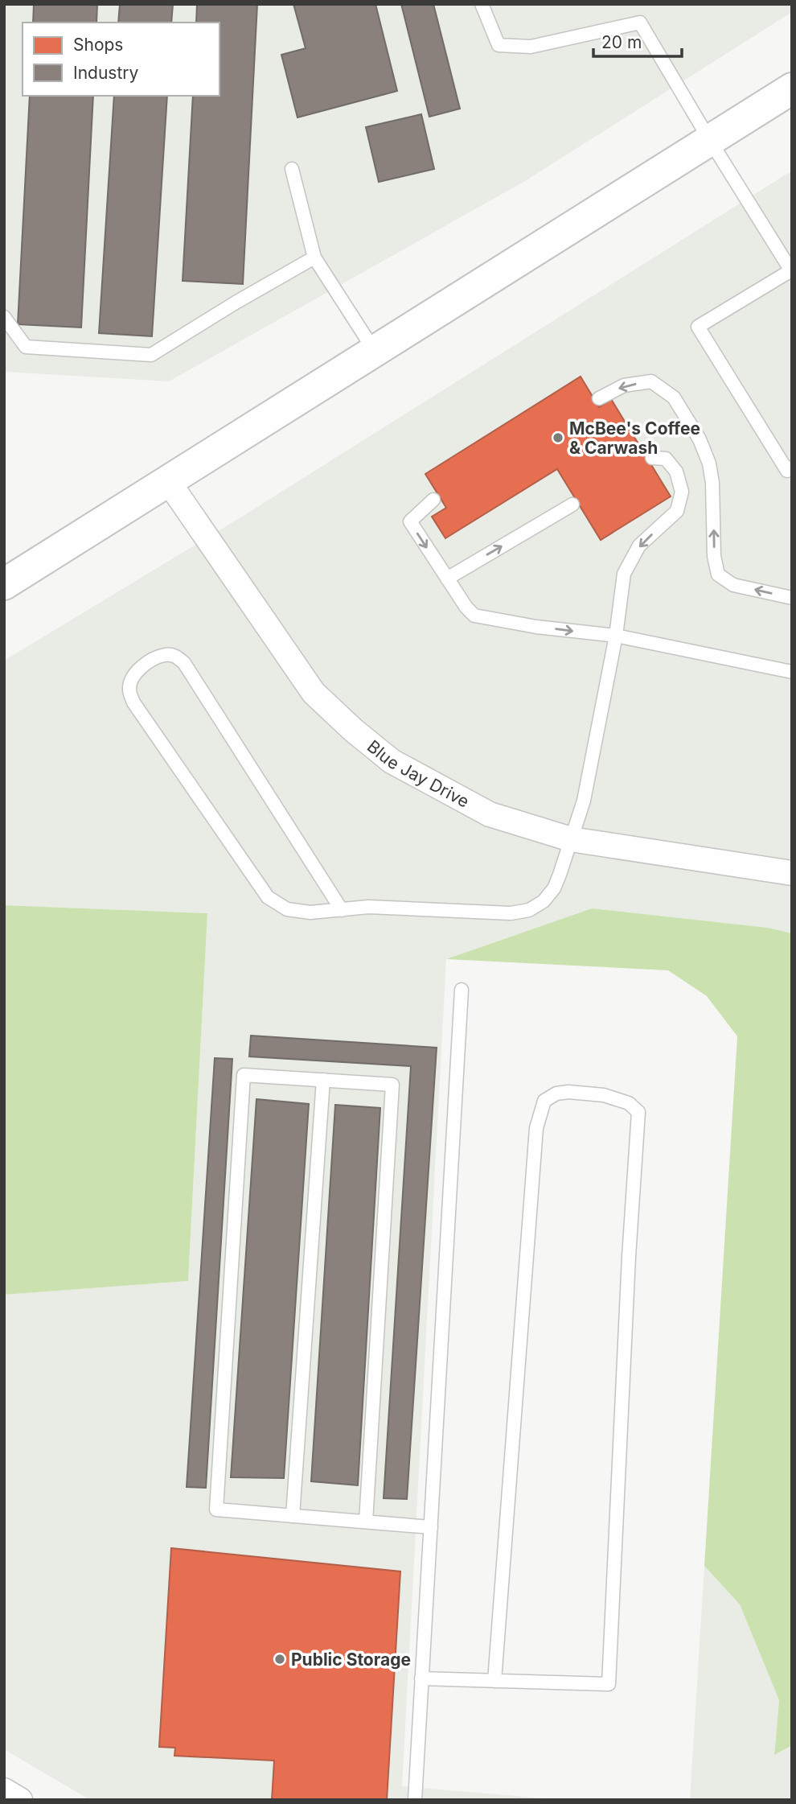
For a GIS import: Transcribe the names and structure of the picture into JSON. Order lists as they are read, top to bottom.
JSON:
{
  "streets": {
    "street": ["Blue Jay Drive"]
  },
  "places": ["McBee's Coffee & Carwash", "Public Storage"],
  "legend": ["Shops", "Industry"],
  "scale_bar": "20 m"
}
